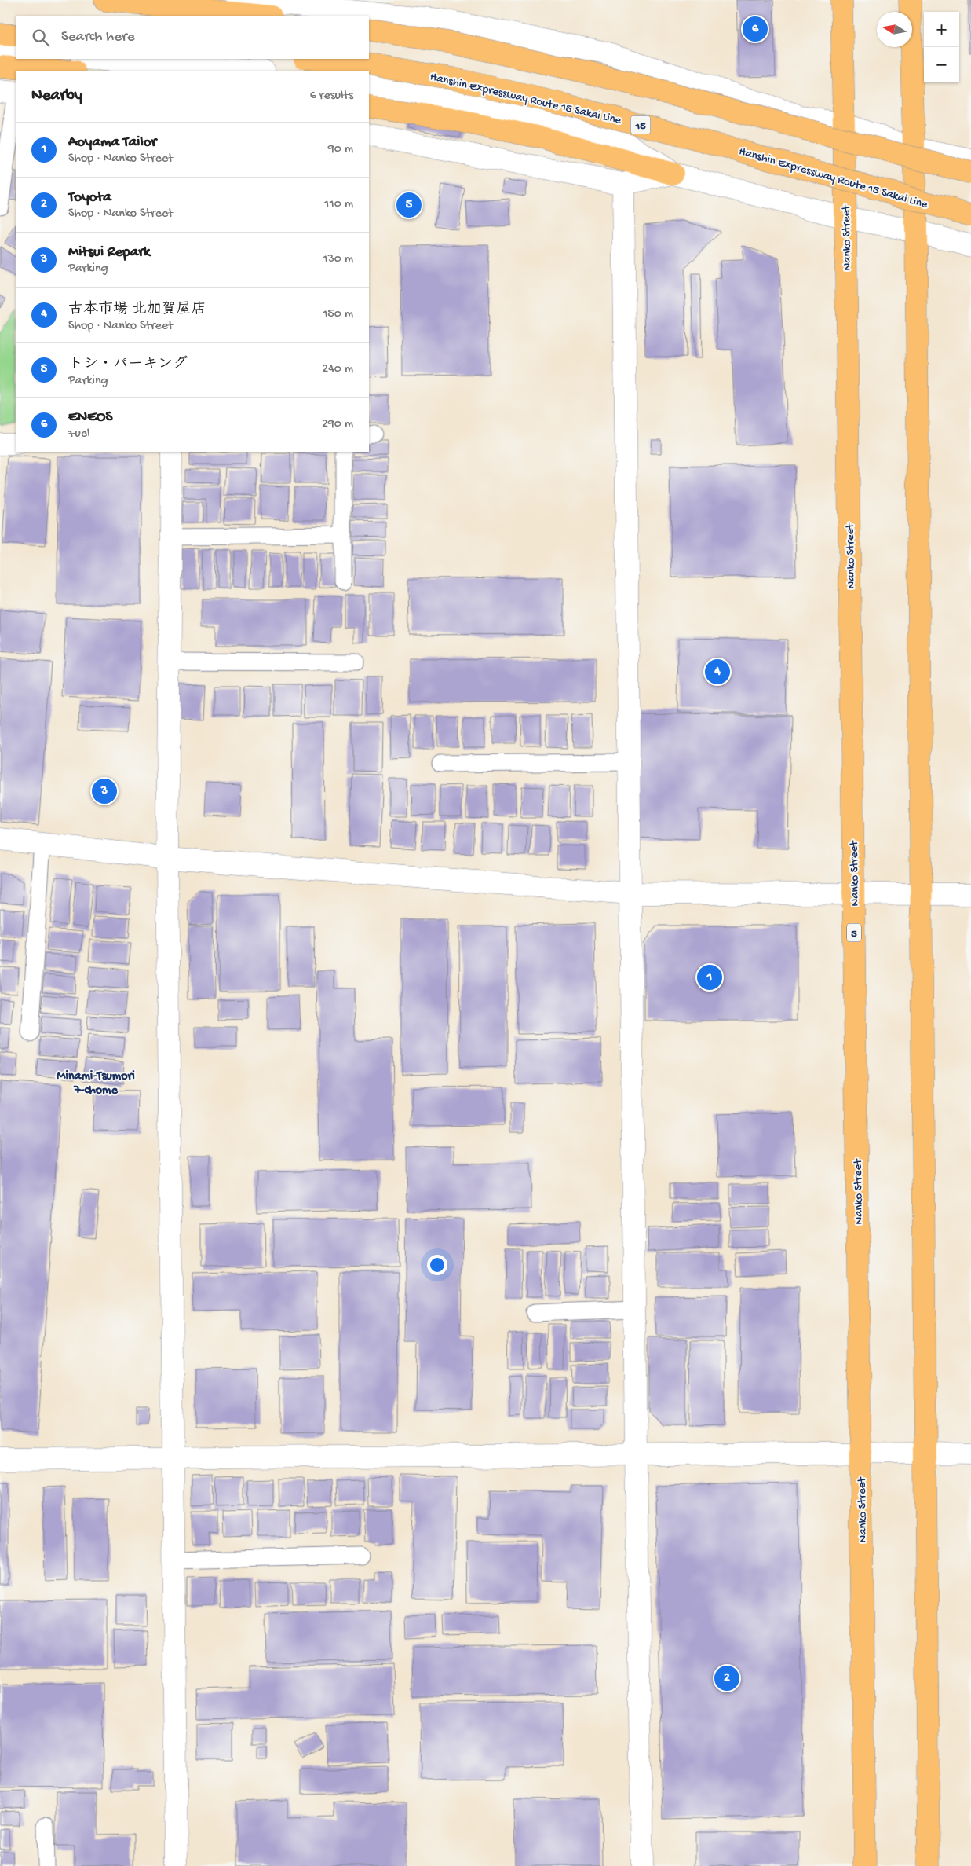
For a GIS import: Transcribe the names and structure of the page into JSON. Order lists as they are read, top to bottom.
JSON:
{
  "streets": {
    "main road": [
      "Hanshin Expressway Route 15 Sakai Line",
      "15",
      "Nanko Street",
      "5"
    ]
  },
  "districts": ["Minami-Tsumori 7-chome"],
  "north": "left",
  "page": {
    "map_buttons": ["+", "−"],
    "pins": [
      "6",
      "5",
      "4",
      "3",
      "1",
      "2"
    ],
    "search": "Search here",
    "heading": ["Nearby", "6 results"],
    "list": [
      {
        "mark": "1",
        "name": "Aoyama Tailor",
        "note": "Shop · Nanko Street",
        "value": "90 m"
      },
      {
        "mark": "2",
        "name": "Toyota",
        "note": "Shop · Nanko Street",
        "value": "110 m"
      },
      {
        "mark": "3",
        "name": "Mitsui Repark",
        "note": "Parking",
        "value": "130 m"
      },
      {
        "mark": "4",
        "name": "古本市場 北加賀屋店",
        "note": "Shop · Nanko Street",
        "value": "150 m"
      },
      {
        "mark": "5",
        "name": "トシ・パーキング",
        "note": "Parking",
        "value": "240 m"
      },
      {
        "mark": "6",
        "name": "ENEOS",
        "note": "Fuel",
        "value": "290 m"
      }
    ]
  }
}
